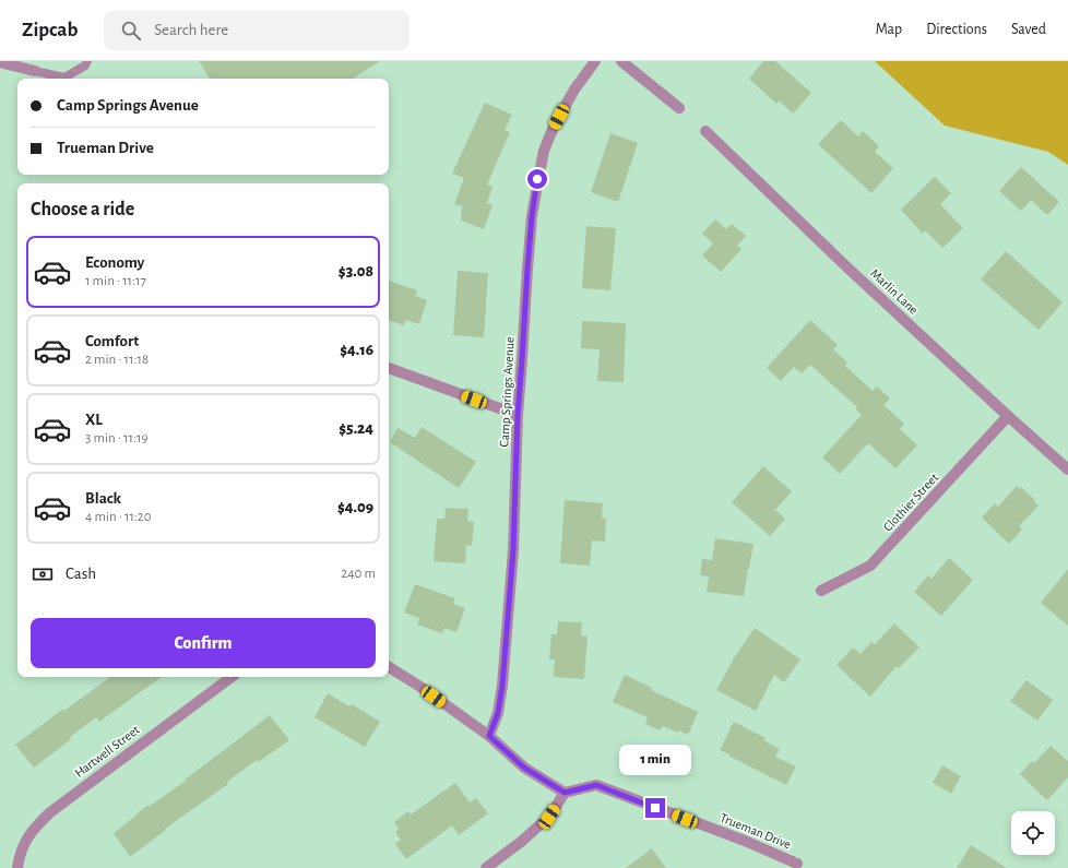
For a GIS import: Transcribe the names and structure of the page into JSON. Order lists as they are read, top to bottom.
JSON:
{
  "streets": {
    "street": [
      "Marlin Lane",
      "Camp Springs Avenue",
      "Clothier Street",
      "Hartwell Street",
      "Trueman Drive"
    ]
  },
  "crossings": [
    ["Marlin Lane", "Clothier Street"]
  ],
  "page": {
    "header": "Zipcab",
    "search": "Search here",
    "nav": ["Map", "Directions", "Saved"],
    "banner": ["Camp Springs Avenue", "Trueman Drive"],
    "heading": "Choose a ride",
    "list": [
      {
        "name": "Economy",
        "note": "1 min · 11:17",
        "value": "$3.08"
      },
      {
        "name": "Comfort",
        "note": "2 min · 11:18",
        "value": "$4.16"
      },
      {
        "name": "XL",
        "note": "3 min · 11:19",
        "value": "$5.24"
      },
      {
        "name": "Black",
        "note": "4 min · 11:20",
        "value": "$4.09"
      }
    ],
    "pay": ["Cash", "240 m"],
    "buttons": "Confirm",
    "bubble": "1 min"
  }
}
